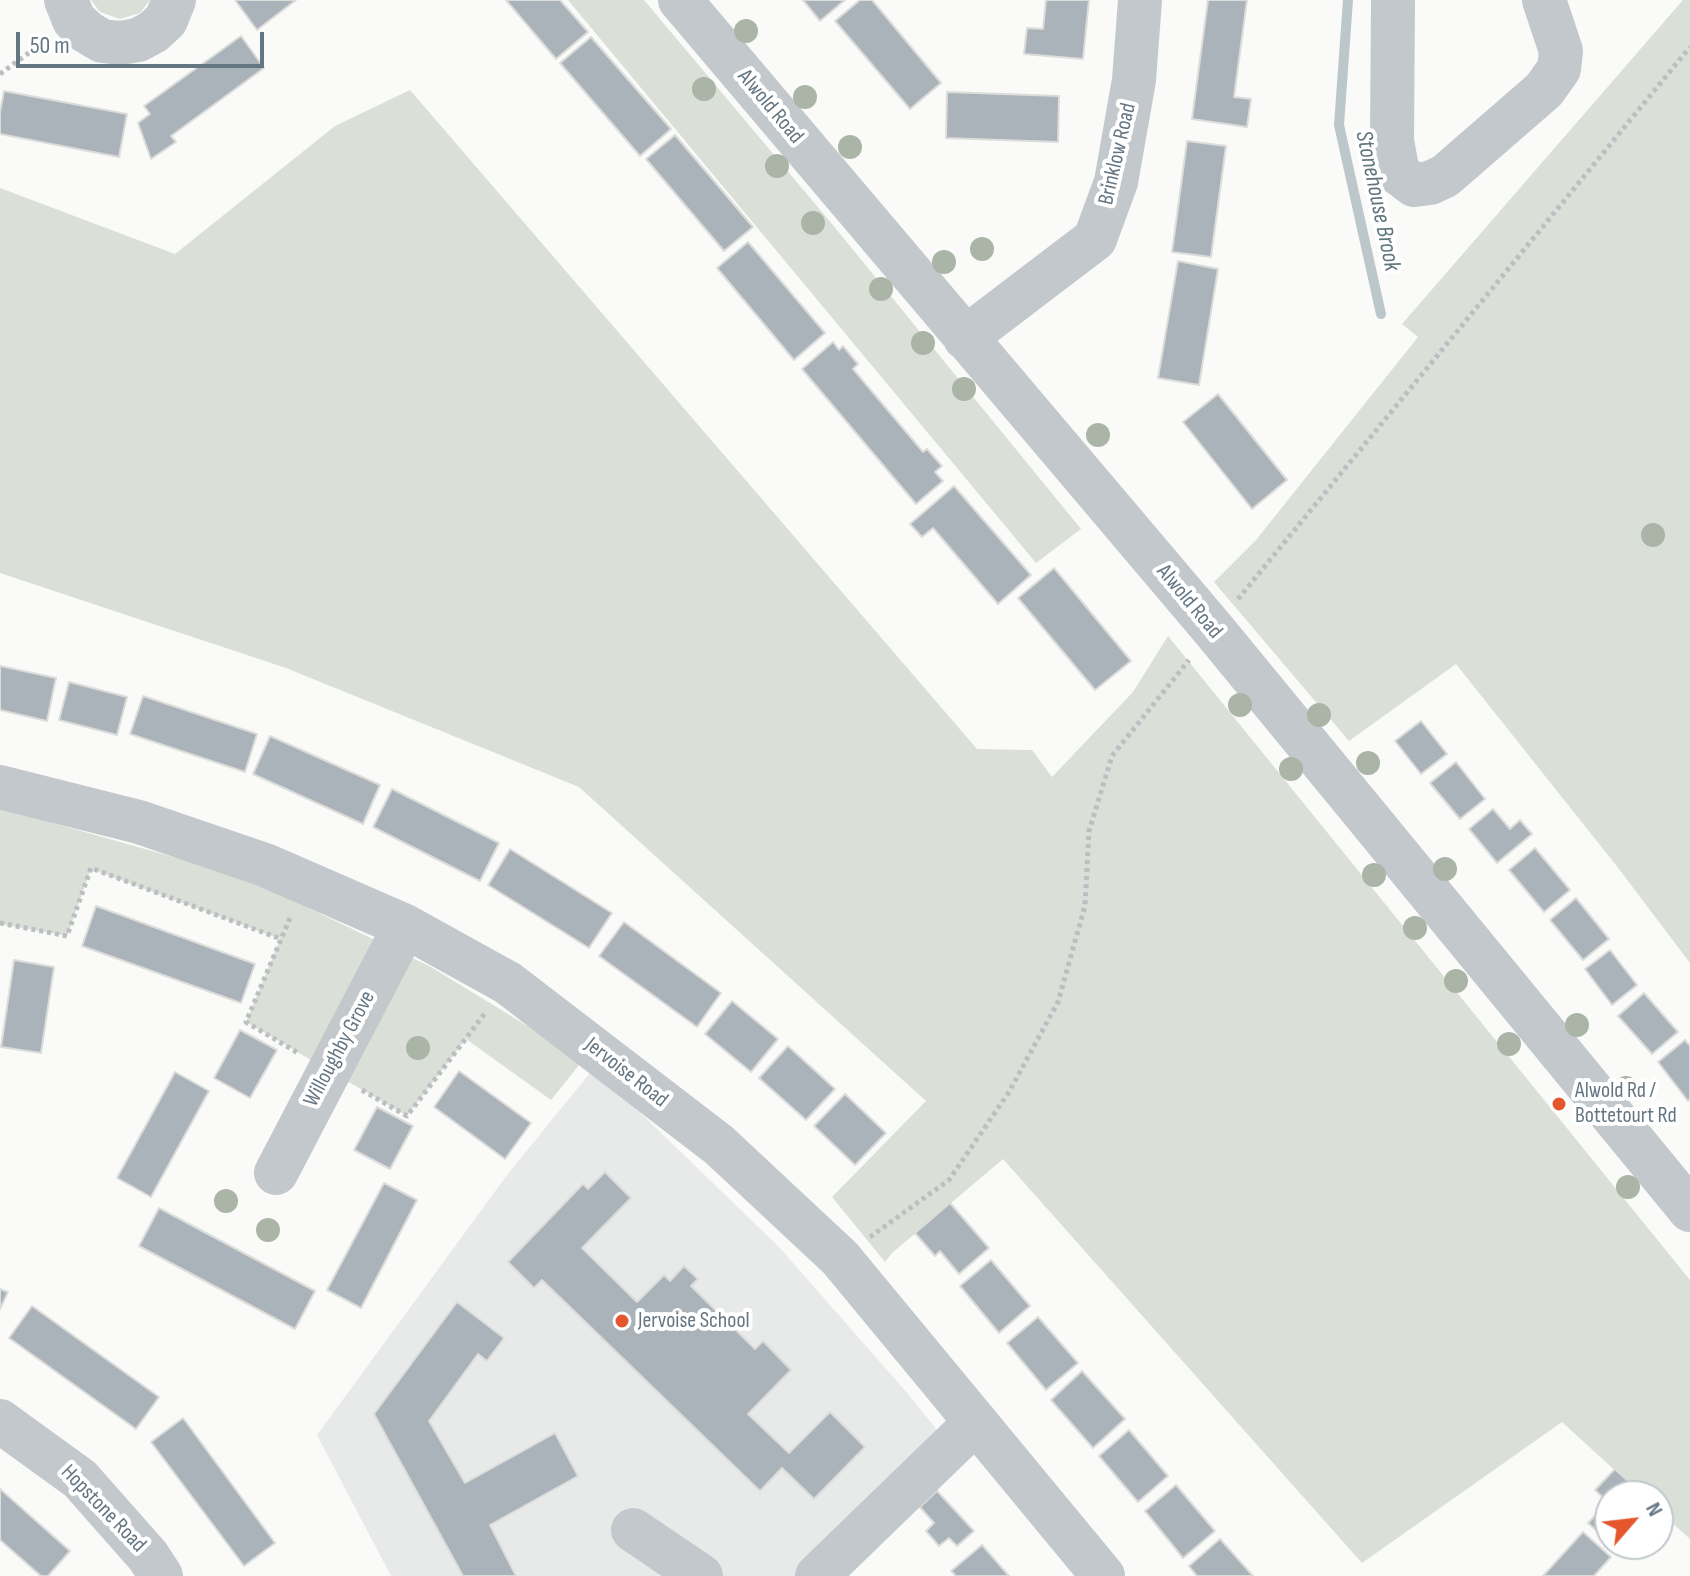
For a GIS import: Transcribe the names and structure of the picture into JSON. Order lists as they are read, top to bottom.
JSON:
{
  "streets": {
    "street": [
      "Alwold Road",
      "Brinklow Road",
      "Willoughby Grove",
      "Jervoise Road",
      "Hopstone Road"
    ]
  },
  "crossings": [
    ["Alwold Road", "Brinklow Road"],
    ["Willoughby Grove", "Jervoise Road"]
  ],
  "water": ["Stonehouse Brook"],
  "places": ["Alwold Rd / Bottetourt Rd", "Jervoise School"],
  "scale_bar": "50 m",
  "north": "top right"
}
